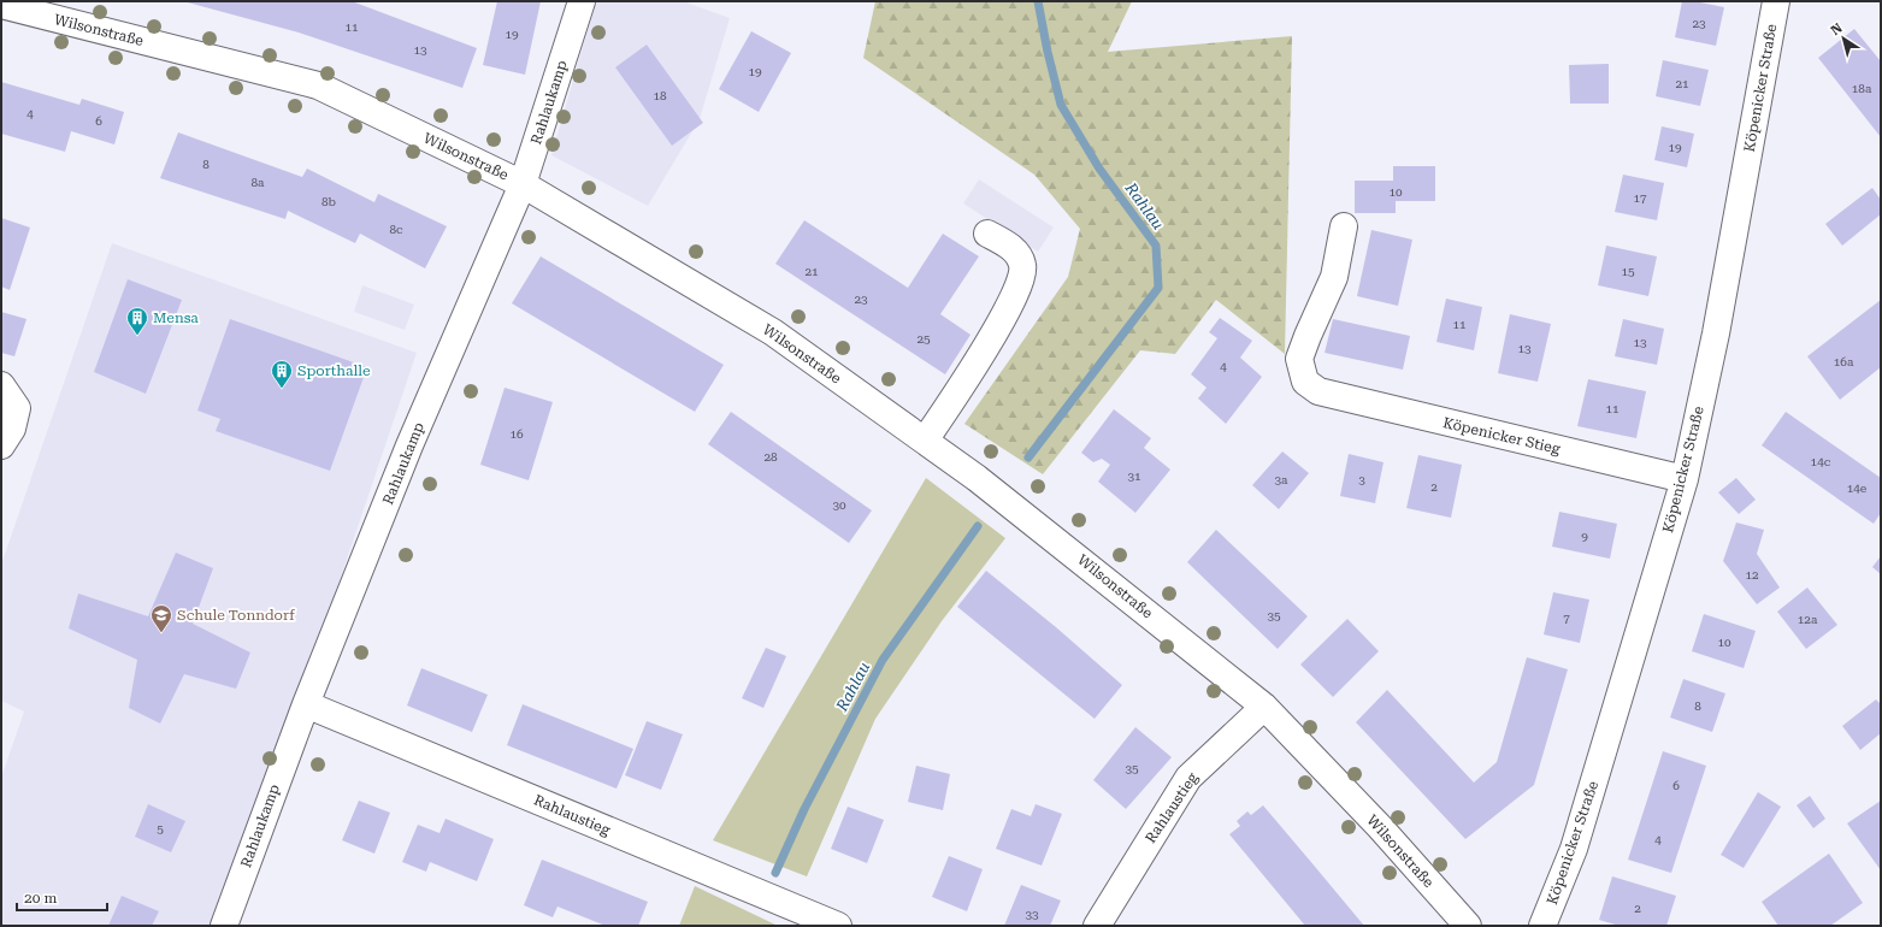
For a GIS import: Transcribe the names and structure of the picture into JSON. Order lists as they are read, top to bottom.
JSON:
{
  "streets": {
    "street": [
      "Wilsonstraße",
      "Köpenicker Straße",
      "Rahlaukamp",
      "Köpenicker Stieg",
      "Rahlaustieg"
    ]
  },
  "crossings": [
    ["Wilsonstraße", "Rahlaukamp"],
    ["Wilsonstraße", "Rahlaustieg"],
    ["Köpenicker Straße", "Köpenicker Stieg"],
    ["Rahlaukamp", "Rahlaustieg"]
  ],
  "water": ["Rahlau"],
  "places": {
    "building": ["Mensa", "Sporthalle"],
    "school or university": ["Schule Tonndorf"]
  },
  "house_numbers": [
    "23",
    "11",
    "19",
    "13",
    "19",
    "21",
    "18a",
    "18",
    "4",
    "6",
    "19",
    "8",
    "8a",
    "10",
    "17",
    "8b",
    "8c",
    "21",
    "15",
    "23",
    "11",
    "25",
    "13",
    "13",
    "16a",
    "4",
    "11",
    "16",
    "28",
    "14c",
    "31",
    "3a",
    "3",
    "2",
    "14e",
    "30",
    "9",
    "12",
    "35",
    "7",
    "12a",
    "10",
    "8",
    "35",
    "6",
    "5",
    "4",
    "2",
    "33"
  ],
  "scale_bar": "20 m",
  "north": "top left"
}
